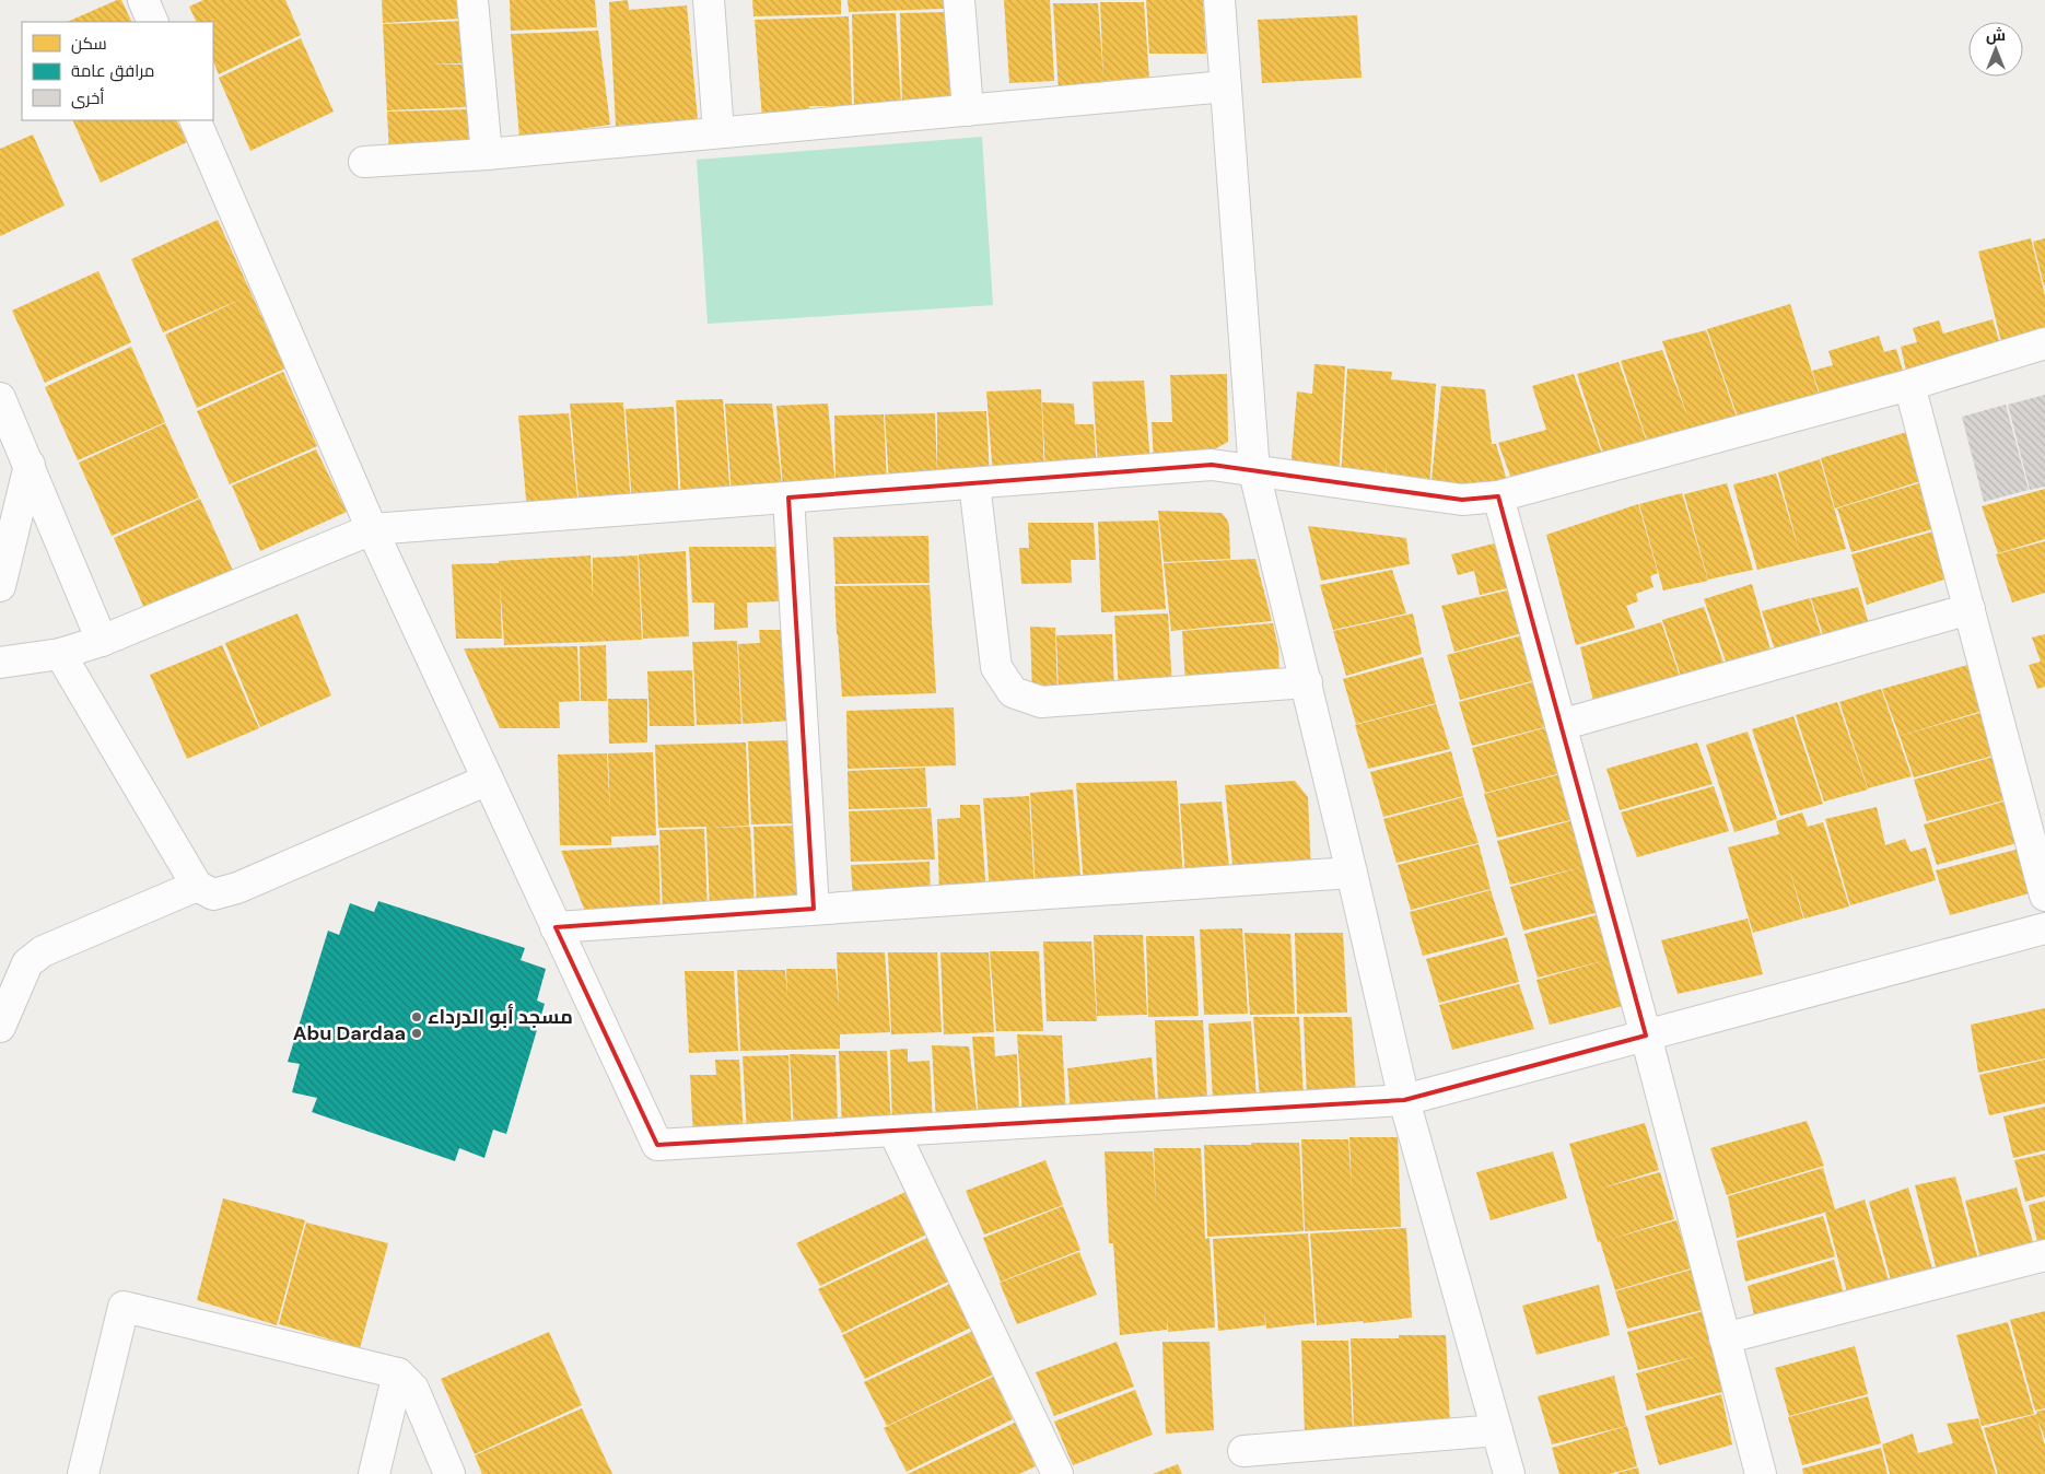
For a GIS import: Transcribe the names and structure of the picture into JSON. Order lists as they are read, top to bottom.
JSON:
{
  "places": ["مسجد أبو الدرداء", "Abu Dardaa"],
  "legend": ["سكن", "مرافق عامة", "أخرى"],
  "north": "top"
}
